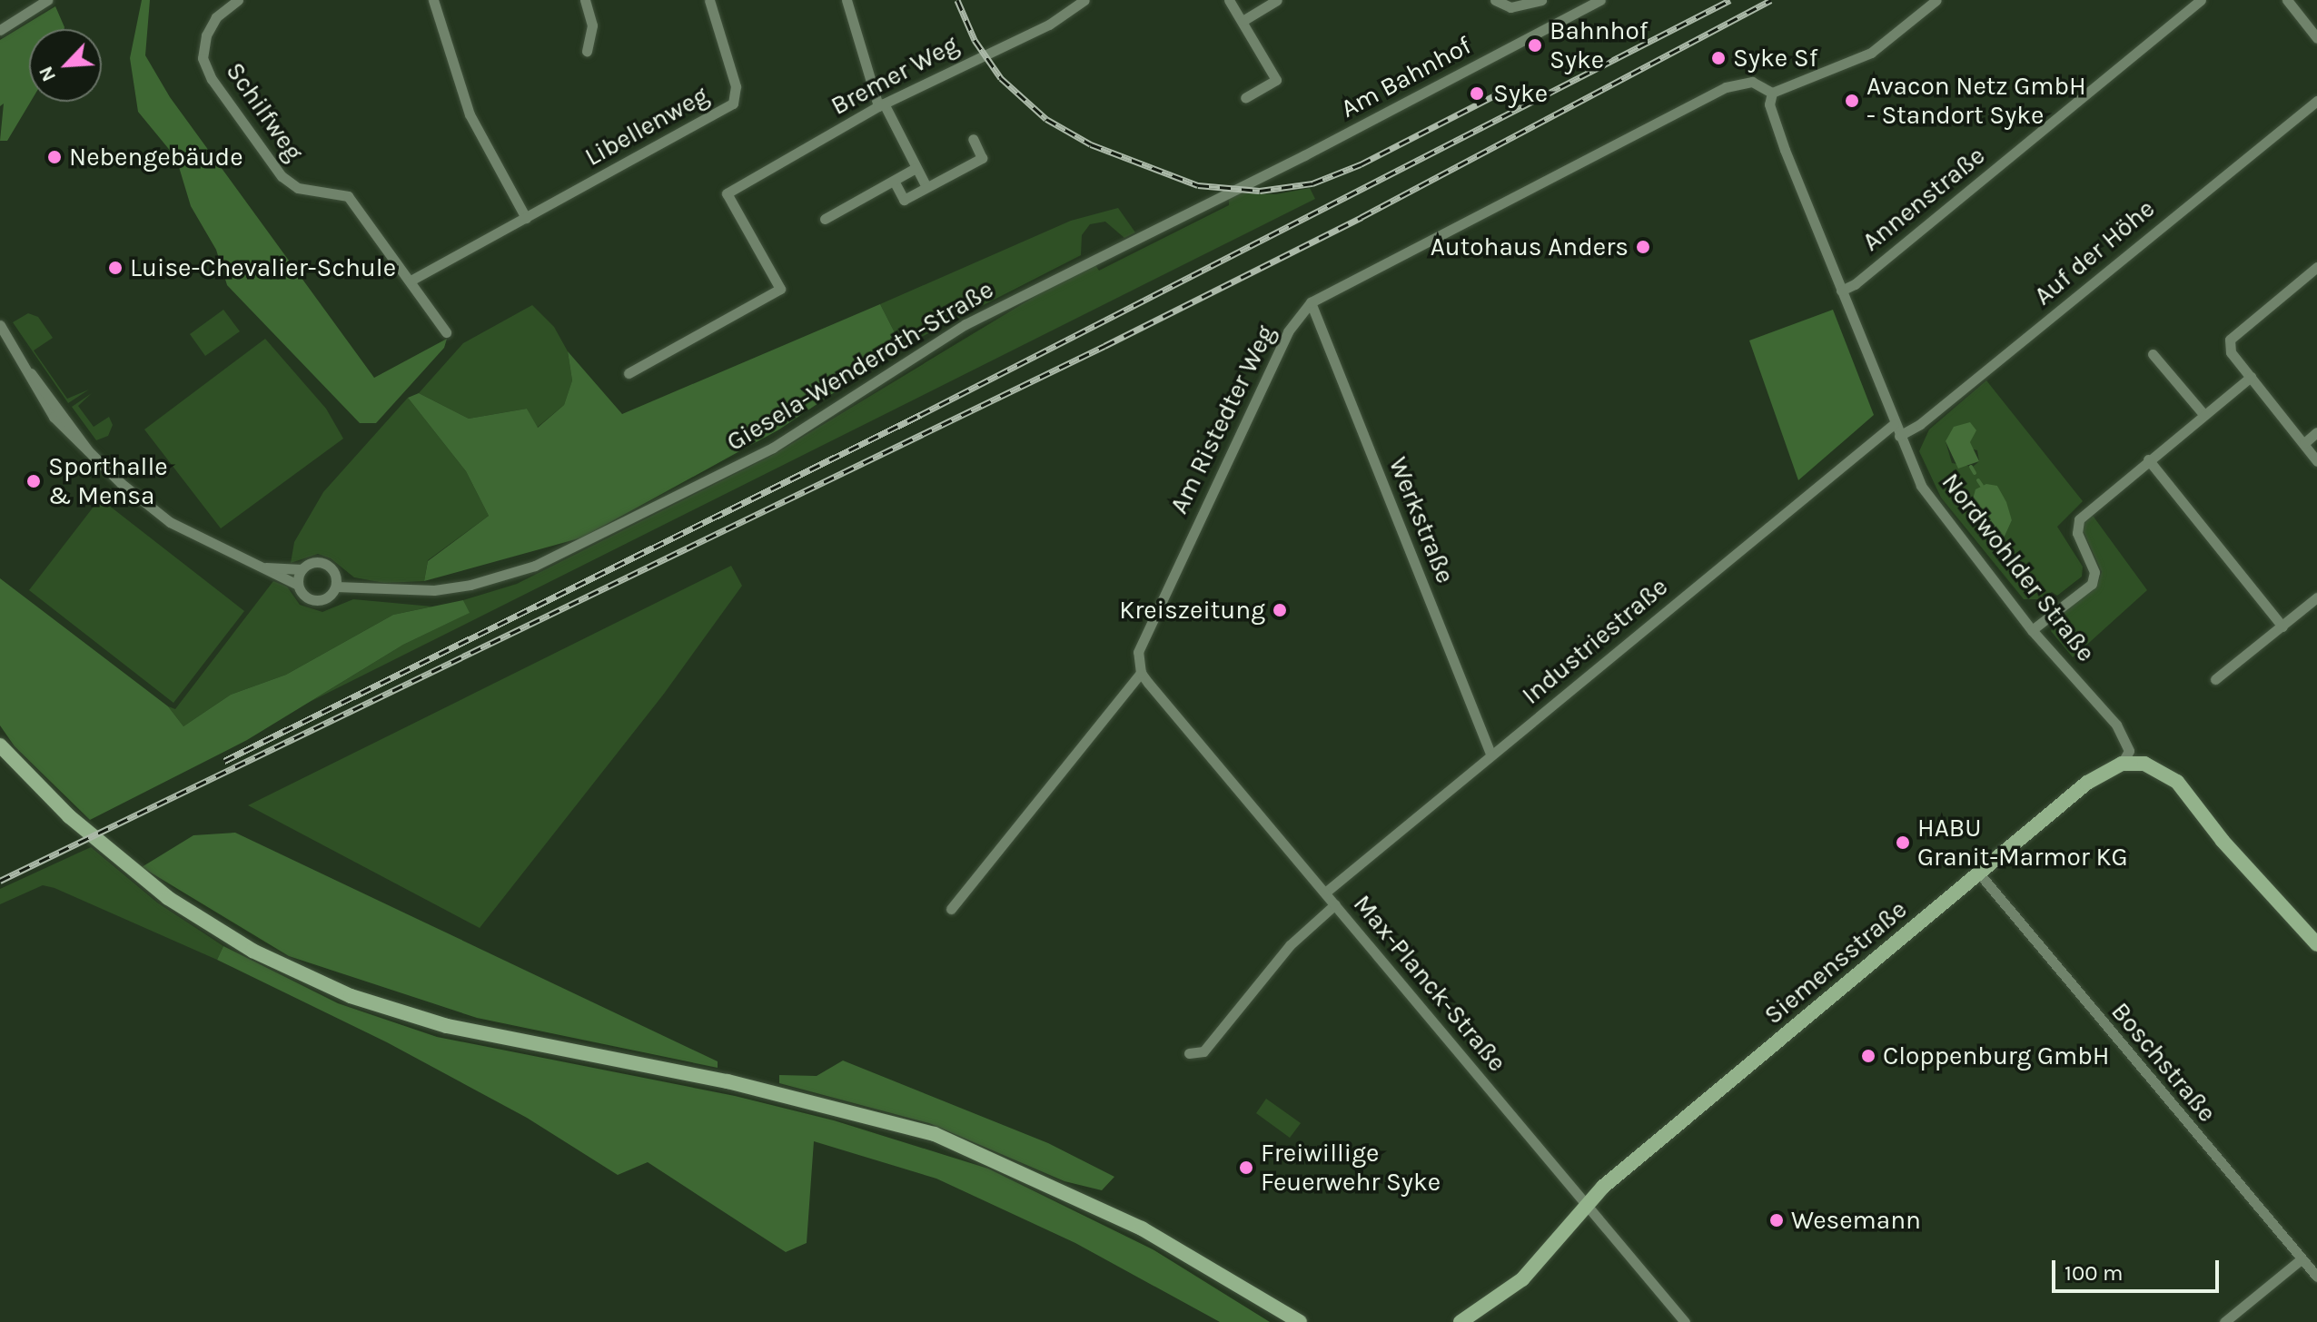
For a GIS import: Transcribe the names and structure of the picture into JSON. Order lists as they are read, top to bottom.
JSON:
{
  "streets": {
    "main road": ["Siemensstraße"],
    "street": [
      "Bremer Weg",
      "Am Bahnhof",
      "Schilfweg",
      "Libellenweg",
      "Annenstraße",
      "Auf der Höhe",
      "Giesela-Wenderoth-Straße",
      "Am Ristedter Weg",
      "Werkstraße",
      "Nordwohlder Straße",
      "Industriestraße",
      "Max-Planck-Straße",
      "Boschstraße"
    ]
  },
  "crossings": [
    ["Am Bahnhof", "Giesela-Wenderoth-Straße"],
    ["Annenstraße", "Nordwohlder Straße"],
    ["Auf der Höhe", "Nordwohlder Straße"],
    ["Am Ristedter Weg", "Werkstraße"],
    ["Am Ristedter Weg", "Nordwohlder Straße"],
    ["Am Ristedter Weg", "Max-Planck-Straße"],
    ["Werkstraße", "Industriestraße"],
    ["Nordwohlder Straße", "Industriestraße"],
    ["Nordwohlder Straße", "Siemensstraße"],
    ["Industriestraße", "Max-Planck-Straße"],
    ["Siemensstraße", "Max-Planck-Straße"],
    ["Siemensstraße", "Boschstraße"]
  ],
  "places": [
    "Bahnhof Syke",
    "Syke Sf",
    "Syke",
    "Avacon Netz GmbH - Standort Syke",
    "Nebengebäude",
    "Autohaus Anders",
    "Luise-Chevalier-Schule",
    "Sporthalle & Mensa",
    "Kreiszeitung",
    "HABU Granit-Marmor KG",
    "Cloppenburg GmbH",
    "Freiwillige Feuerwehr Syke",
    "Wesemann"
  ],
  "scale_bar": "100 m",
  "north": "bottom left"
}
